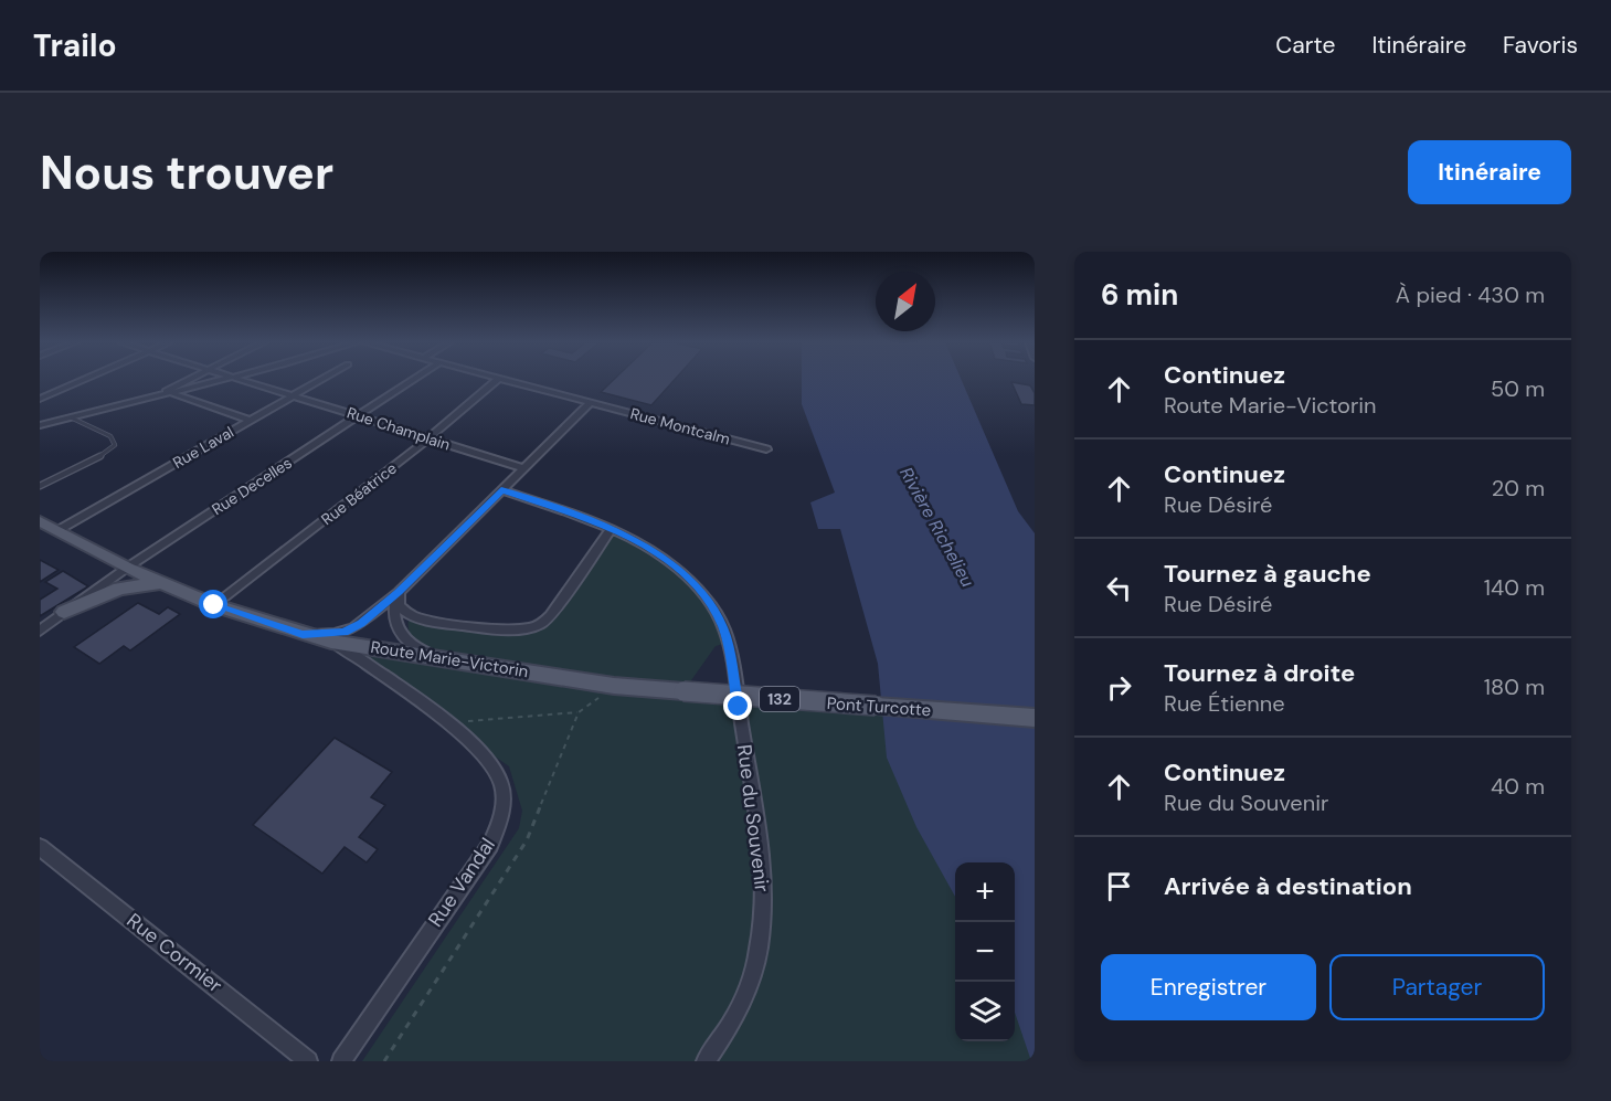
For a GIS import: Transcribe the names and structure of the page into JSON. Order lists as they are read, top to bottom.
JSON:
{
  "streets": {
    "main road": ["Route Marie-Victorin", "132", "Pont Turcotte"],
    "street": [
      "Rue Montcalm",
      "Rue Champlain",
      "Rue Laval",
      "Rue Decelles",
      "Rue Béatrice",
      "Rue du Souvenir",
      "Rue Vandal",
      "Rue Cormier"
    ]
  },
  "crossings": [
    ["Rue Champlain", "Rue Laval"],
    ["Rue Champlain", "Rue Decelles"],
    ["Rue Champlain", "Rue Béatrice"],
    ["Rue Laval", "Route Marie-Victorin"],
    ["Rue Decelles", "Route Marie-Victorin"],
    ["Rue Béatrice", "Route Marie-Victorin"],
    ["Route Marie-Victorin", "Pont Turcotte"],
    ["Route Marie-Victorin", "Rue Vandal"]
  ],
  "water": ["Rivière Richelieu"],
  "north": "top right",
  "page": {
    "header": "Trailo",
    "nav": ["Carte", "Itinéraire", "Favoris"],
    "buttons": [
      "Itinéraire",
      ["Enregistrer", "Partager"]
    ],
    "title": "Nous trouver",
    "heading": ["6 min", "À pied · 430 m"],
    "list": [
      ["Continuez", "Route Marie-Victorin", "50 m"],
      ["Continuez", "Rue Désiré", "20 m"],
      ["Tournez à gauche", "Rue Désiré", "140 m"],
      ["Tournez à droite", "Rue Étienne", "180 m"],
      ["Continuez", "Rue du Souvenir", "40 m"],
      "Arrivée à destination"
    ],
    "map_buttons": ["+", "−"]
  }
}
